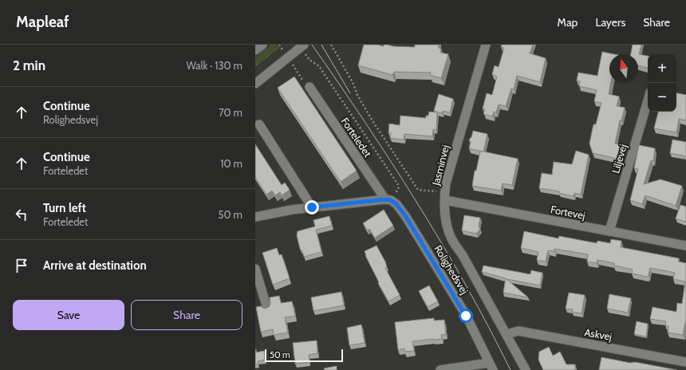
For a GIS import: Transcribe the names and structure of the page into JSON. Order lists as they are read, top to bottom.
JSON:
{
  "streets": {
    "street": [
      "Forteledet",
      "Liljevej",
      "Jasminvej",
      "Fortevej",
      "Rolighedsvej",
      "Askvej"
    ]
  },
  "crossings": [
    ["Liljevej", "Fortevej"],
    ["Jasminvej", "Fortevej"],
    ["Jasminvej", "Askvej"]
  ],
  "scale_bar": "50 m",
  "north": "top",
  "page": {
    "header": "Mapleaf",
    "nav": ["Map", "Layers", "Share"],
    "heading": ["2 min", "Walk · 130 m"],
    "map_buttons": ["+", "−"],
    "list": [
      ["Continue", "Rolighedsvej", "70 m"],
      ["Continue", "Forteledet", "10 m"],
      ["Turn left", "Forteledet", "50 m"],
      "Arrive at destination"
    ],
    "buttons": ["Save", "Share"],
    "scale": "50 m"
  }
}
